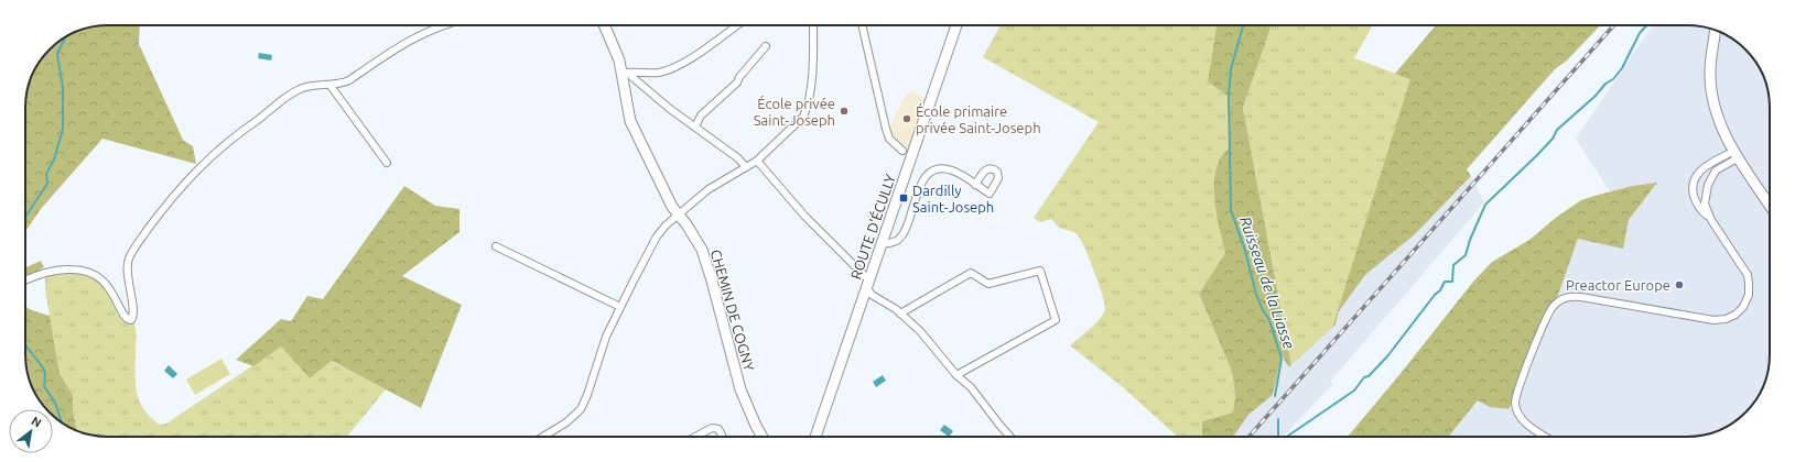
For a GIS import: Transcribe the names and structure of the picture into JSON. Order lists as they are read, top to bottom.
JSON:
{
  "streets": {
    "street": ["ROUTE D'ÉCULLY", "CHEMIN DE COGNY"]
  },
  "water": ["Ruisseau de la Liasse"],
  "places": {
    "other": ["École privée Saint-Joseph", "École primaire privée Saint-Joseph", "Preactor Europe"],
    "transit": ["Dardilly Saint-Joseph"]
  },
  "north": "top right"
}
